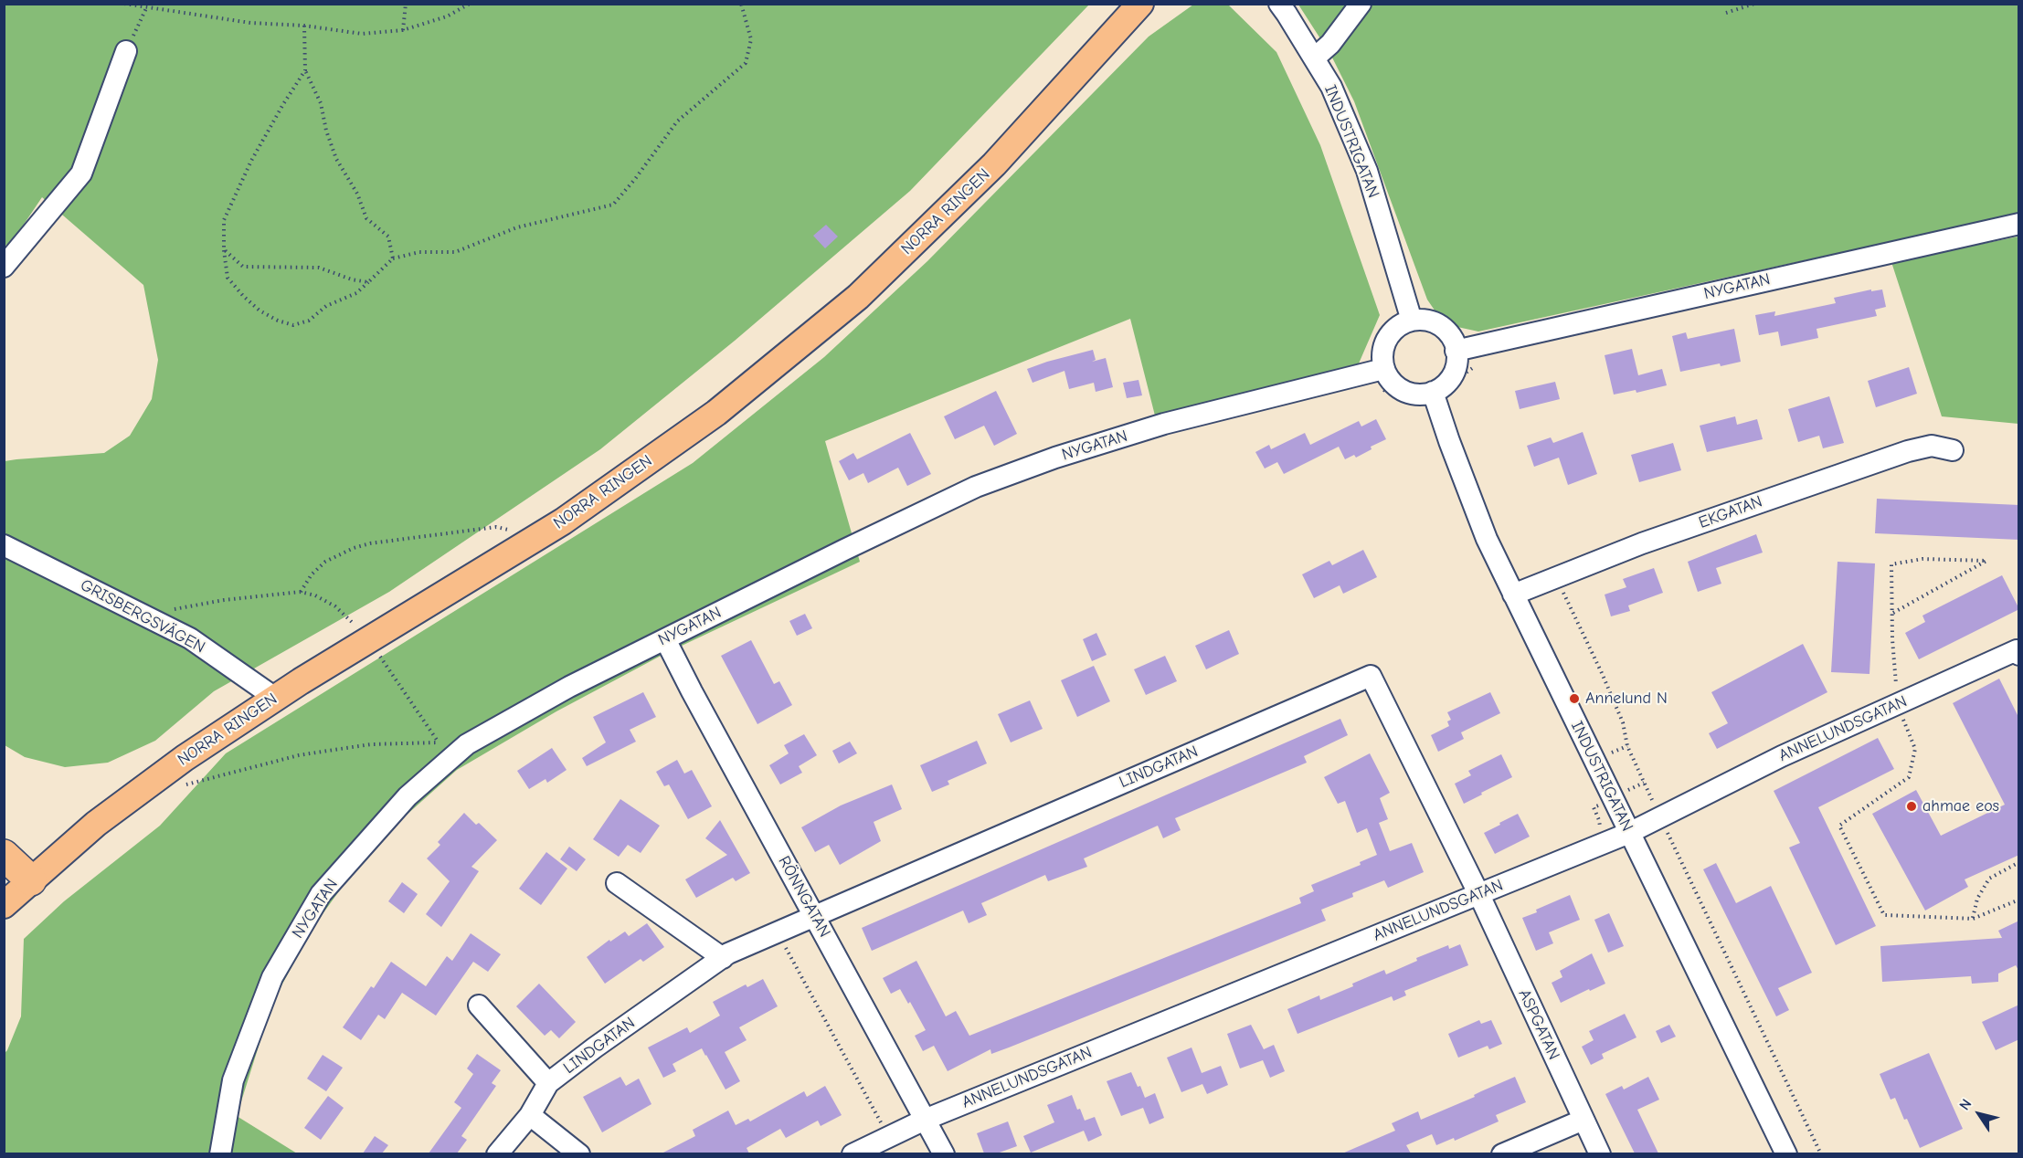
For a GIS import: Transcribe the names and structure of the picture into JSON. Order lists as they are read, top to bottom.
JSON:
{
  "streets": {
    "main road": ["NORRA RINGEN"],
    "street": [
      "INDUSTRIGATAN",
      "NYGATAN",
      "EKGATAN",
      "GRISBERGSVÄGEN",
      "ANNELUNDSGATAN",
      "LINDGATAN",
      "RÖNNGATAN",
      "ASPGATAN"
    ]
  },
  "crossings": [
    ["INDUSTRIGATAN", "NYGATAN"],
    ["INDUSTRIGATAN", "EKGATAN"],
    ["INDUSTRIGATAN", "ANNELUNDSGATAN"],
    ["NORRA RINGEN", "GRISBERGSVÄGEN"],
    ["NYGATAN", "RÖNNGATAN"],
    ["ANNELUNDSGATAN", "LINDGATAN"],
    ["ANNELUNDSGATAN", "RÖNNGATAN"],
    ["ANNELUNDSGATAN", "ASPGATAN"],
    ["LINDGATAN", "RÖNNGATAN"],
    ["LINDGATAN", "ASPGATAN"]
  ],
  "places": ["Annelund N", "ahmae eos"],
  "north": "top left"
}
